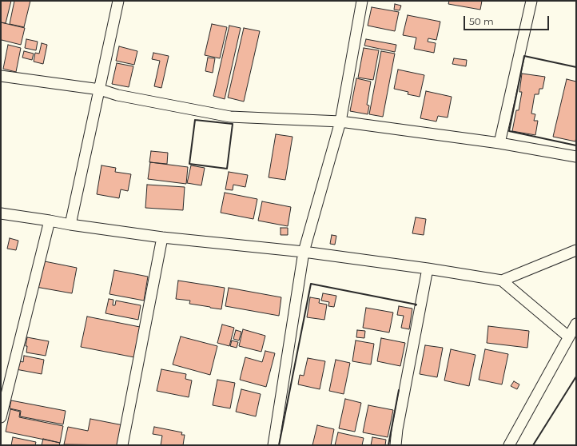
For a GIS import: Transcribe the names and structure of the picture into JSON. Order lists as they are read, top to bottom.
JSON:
{
  "scale_bar": "50 m"
}
